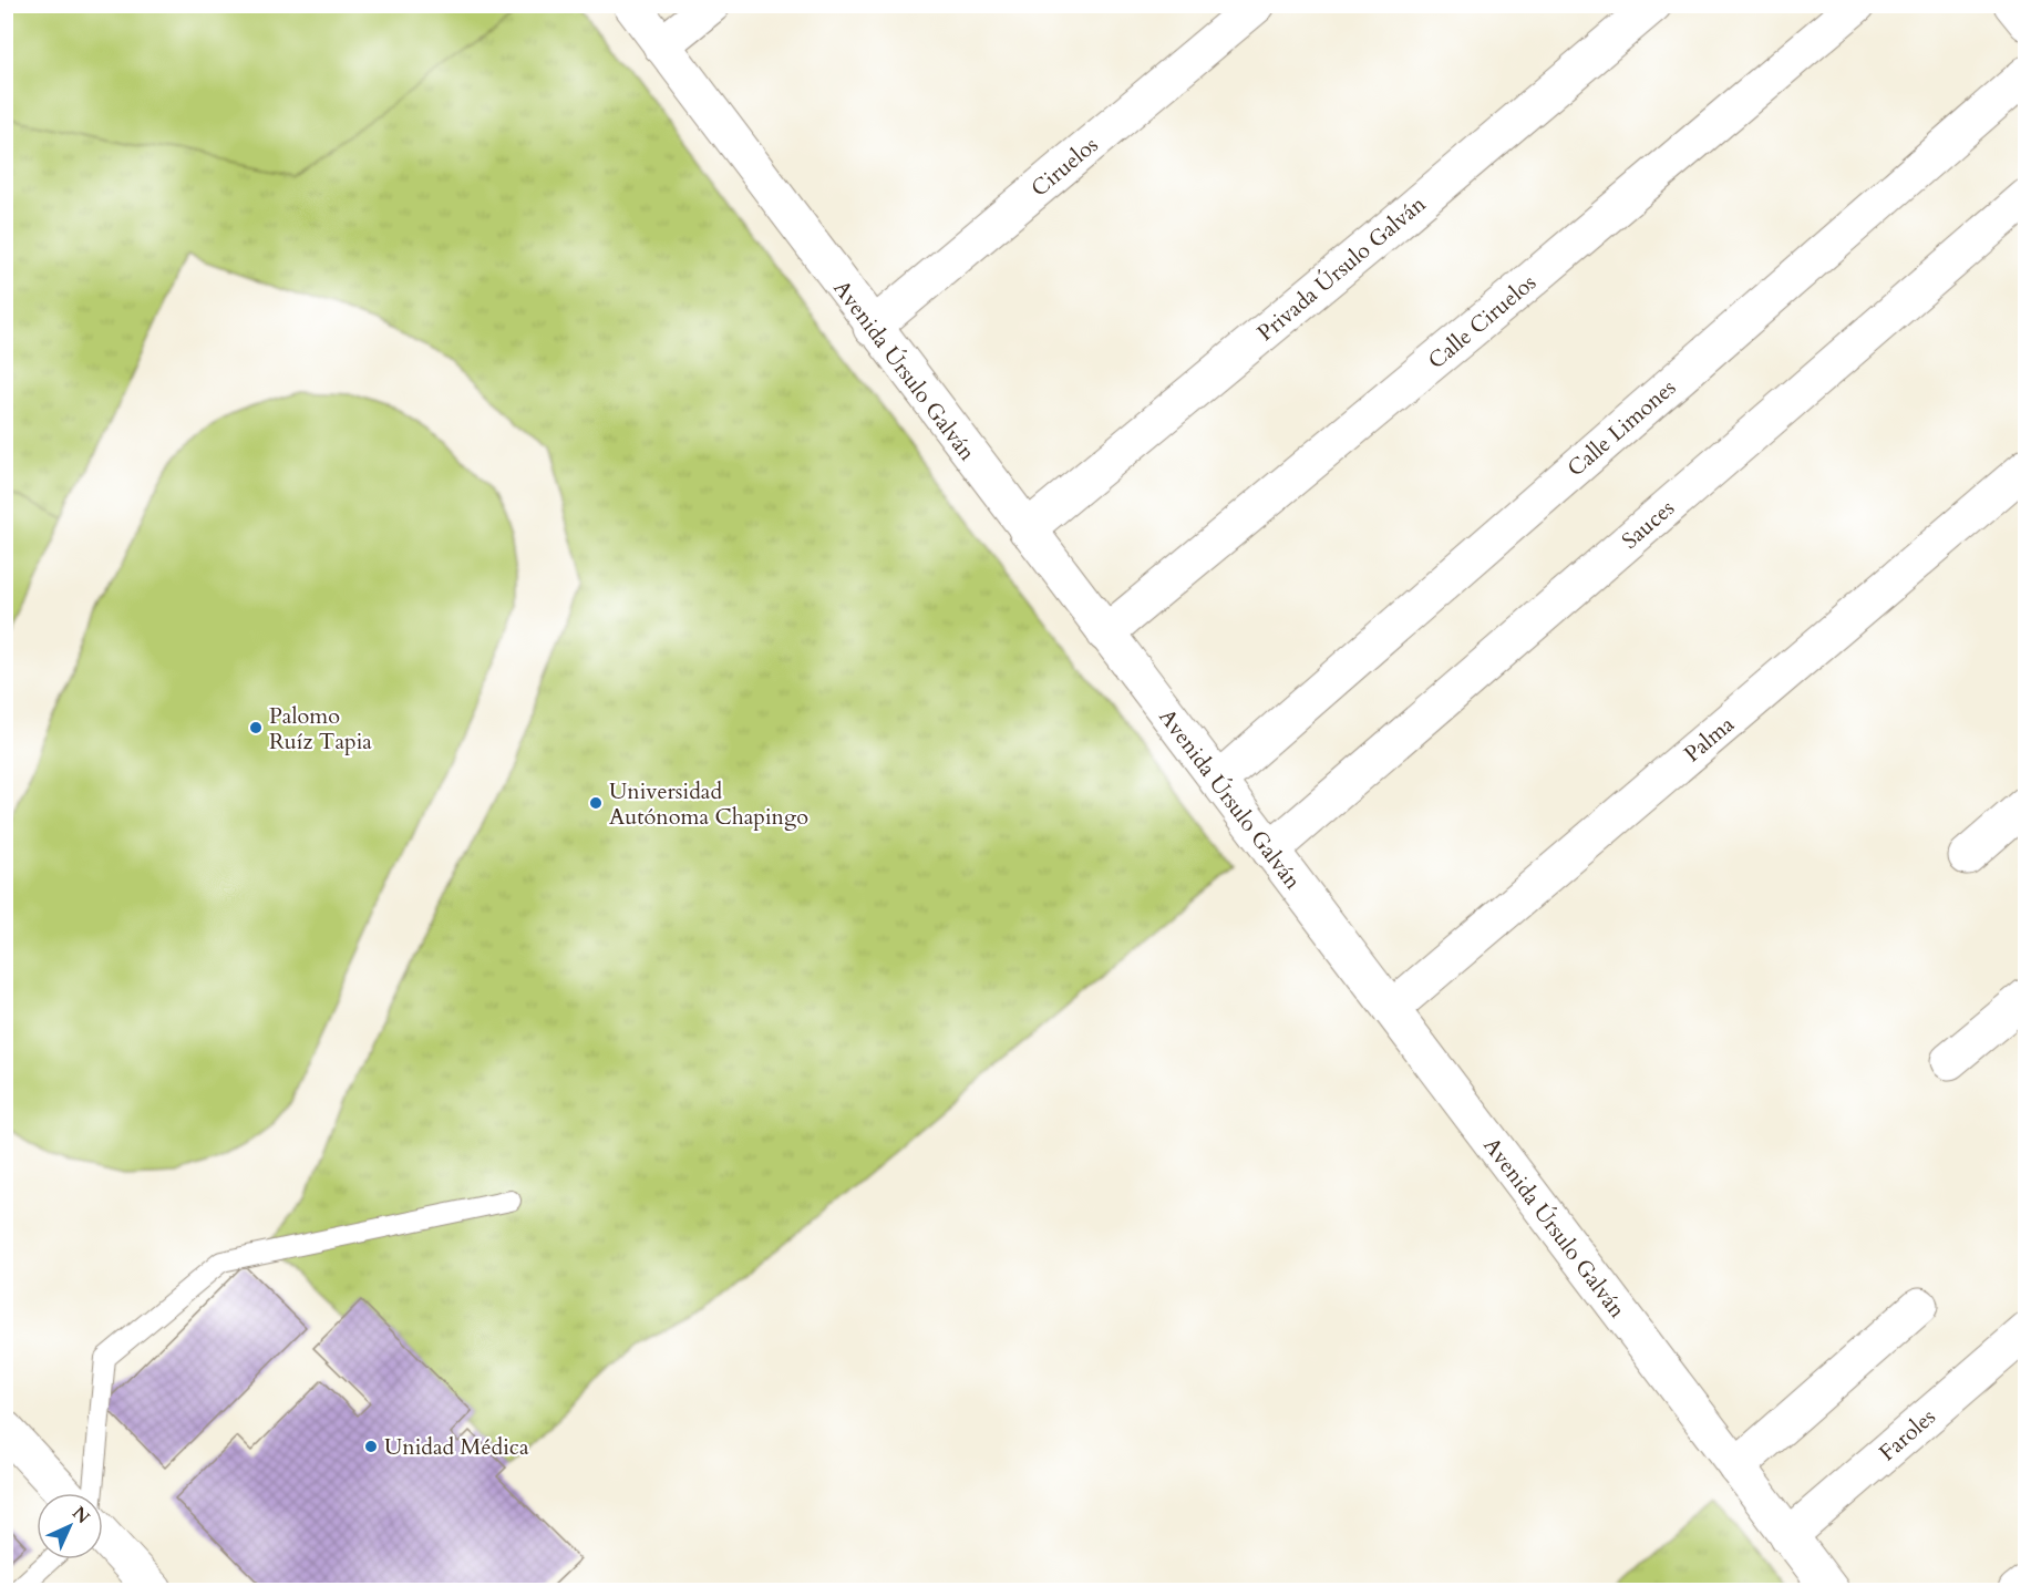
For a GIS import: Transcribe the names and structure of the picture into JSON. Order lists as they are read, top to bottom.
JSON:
{
  "streets": {
    "street": [
      "Ciruelos",
      "Privada Úrsulo Galván",
      "Calle Ciruelos",
      "Avenida Úrsulo Galván",
      "Calle Limones",
      "Sauces",
      "Palma",
      "Faroles"
    ]
  },
  "crossings": [
    ["Ciruelos", "Avenida Úrsulo Galván"],
    ["Privada Úrsulo Galván", "Avenida Úrsulo Galván"],
    ["Calle Ciruelos", "Avenida Úrsulo Galván"],
    ["Avenida Úrsulo Galván", "Calle Limones"],
    ["Avenida Úrsulo Galván", "Sauces"],
    ["Avenida Úrsulo Galván", "Palma"],
    ["Avenida Úrsulo Galván", "Faroles"]
  ],
  "places": ["Palomo Ruíz Tapia", "Universidad Autónoma Chapingo", "Unidad Médica"],
  "north": "top right"
}
